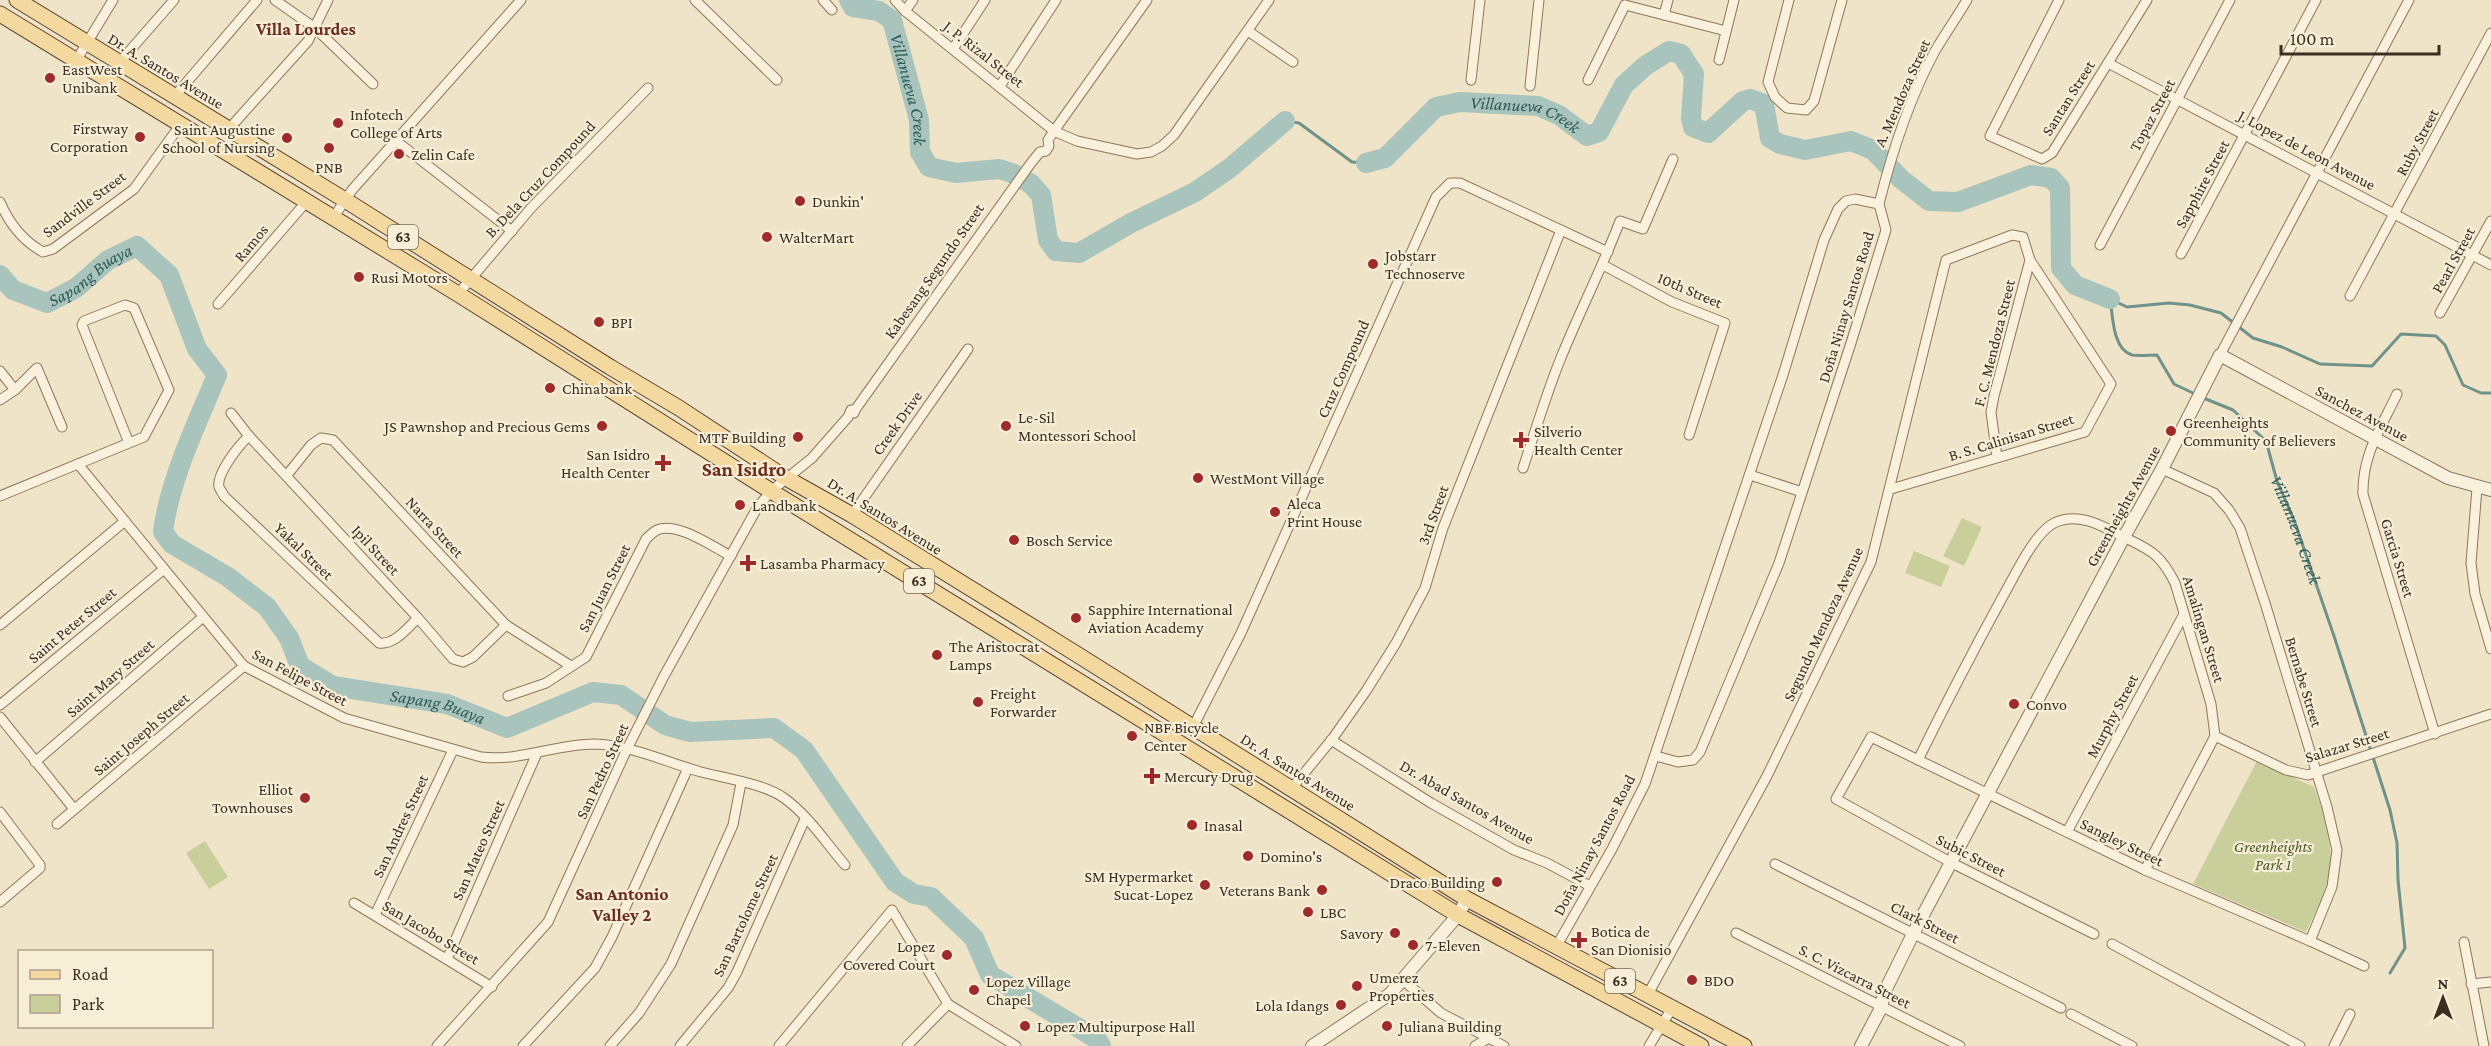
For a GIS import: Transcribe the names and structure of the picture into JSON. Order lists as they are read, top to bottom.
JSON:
{
  "streets": {
    "main road": ["Dr. A. Santos Avenue", "63"],
    "street": [
      "J. P. Rizal Street",
      "A. Mendoza Street",
      "Santan Street",
      "Topaz Street",
      "Ruby Street",
      "J. Lopez de Leon Avenue",
      "B. Dela Cruz Compound",
      "Sapphire Street",
      "Sandville Street",
      "Ramos",
      "Pearl Street",
      "Kabesang Segundo Street",
      "10th Street",
      "Doña Ninay Santos Road",
      "F. C. Mendoza Street",
      "Cruz Compound",
      "Sanchez Avenue",
      "Creek Drive",
      "B. S. Calinisan Street",
      "Greenheights Avenue",
      "3rd Street",
      "Narra Street",
      "Ipil Street",
      "Yakal Street",
      "Garcia Street",
      "San Juan Street",
      "Segundo Mendoza Avenue",
      "Saint Peter Street",
      "Amalingan Street",
      "San Felipe Street",
      "Saint Mary Street",
      "Bernabe Street",
      "Murphy Street",
      "Saint Joseph Street",
      "Salazar Street",
      "San Pedro Street",
      "Dr. Abad Santos Avenue",
      "San Andres Street",
      "Sangley Street",
      "San Mateo Street",
      "Subic Street",
      "San Bartolome Street",
      "Clark Street",
      "San Jacobo Street",
      "S. C. Vizcarra Street"
    ]
  },
  "crossings": [
    ["J. P. Rizal Street", "Kabesang Segundo Street"],
    ["Dr. A. Santos Avenue", "B. Dela Cruz Compound"],
    ["Dr. A. Santos Avenue", "Kabesang Segundo Street"],
    ["Dr. A. Santos Avenue", "Doña Ninay Santos Road"],
    ["Dr. A. Santos Avenue", "Cruz Compound"],
    ["Dr. A. Santos Avenue", "Creek Drive"],
    ["Dr. A. Santos Avenue", "3rd Street"],
    ["Dr. A. Santos Avenue", "Segundo Mendoza Avenue"],
    ["A. Mendoza Street", "Doña Ninay Santos Road"],
    ["Santan Street", "J. Lopez de Leon Avenue"],
    ["Topaz Street", "J. Lopez de Leon Avenue"],
    ["Ruby Street", "J. Lopez de Leon Avenue"],
    ["J. Lopez de Leon Avenue", "Sapphire Street"],
    ["J. Lopez de Leon Avenue", "Pearl Street"],
    ["J. Lopez de Leon Avenue", "Greenheights Avenue"],
    ["B. Dela Cruz Compound", "63"],
    ["Sandville Street", "63"],
    ["63", "Ramos"],
    ["63", "Kabesang Segundo Street"],
    ["63", "San Pedro Street"],
    ["Kabesang Segundo Street", "San Pedro Street"],
    ["Doña Ninay Santos Road", "Dr. Abad Santos Avenue"],
    ["F. C. Mendoza Street", "B. S. Calinisan Street"],
    ["F. C. Mendoza Street", "Segundo Mendoza Avenue"],
    ["Cruz Compound", "3rd Street"],
    ["Sanchez Avenue", "Greenheights Avenue"],
    ["Sanchez Avenue", "Garcia Street"],
    ["B. S. Calinisan Street", "Segundo Mendoza Avenue"],
    ["Greenheights Avenue", "Amalingan Street"],
    ["Greenheights Avenue", "Bernabe Street"],
    ["Greenheights Avenue", "Sangley Street"],
    ["Greenheights Avenue", "Subic Street"],
    ["Greenheights Avenue", "Clark Street"],
    ["Greenheights Avenue", "S. C. Vizcarra Street"],
    ["3rd Street", "Dr. Abad Santos Avenue"],
    ["Narra Street", "Ipil Street"],
    ["Narra Street", "San Juan Street"],
    ["Ipil Street", "Yakal Street"],
    ["Garcia Street", "Salazar Street"],
    ["San Juan Street", "San Pedro Street"],
    ["Saint Peter Street", "San Felipe Street"],
    ["Amalingan Street", "Murphy Street"],
    ["Amalingan Street", "Salazar Street"],
    ["Amalingan Street", "Sangley Street"],
    ["San Felipe Street", "Saint Mary Street"],
    ["San Felipe Street", "Saint Joseph Street"],
    ["San Felipe Street", "San Pedro Street"],
    ["San Felipe Street", "San Andres Street"],
    ["San Felipe Street", "San Mateo Street"],
    ["San Felipe Street", "San Bartolome Street"],
    ["Bernabe Street", "Salazar Street"],
    ["Bernabe Street", "Sangley Street"],
    ["Murphy Street", "Sangley Street"],
    ["San Pedro Street", "San Jacobo Street"],
    ["San Andres Street", "San Jacobo Street"],
    ["Sangley Street", "Subic Street"],
    ["San Mateo Street", "San Jacobo Street"]
  ],
  "districts": ["Villa Lourdes", "San Isidro", "San Antonio Valley 2"],
  "water": ["Villanueva Creek", "Sapang Buaya"],
  "parks": ["Greenheights Park 1"],
  "places": {
    "other": [
      "EastWest Unibank",
      "Infotech College of Arts",
      "Firstway Corporation",
      "Saint Augustine School of Nursing",
      "PNB",
      "Zelin Cafe",
      "Dunkin'",
      "WalterMart",
      "Jobstarr Technoserve",
      "Rusi Motors",
      "BPI",
      "Chinabank",
      "JS Pawnshop and Precious Gems",
      "Le-Sil Montessori School",
      "Greenheights Community of Believers",
      "MTF Building",
      "WestMont Village",
      "Landbank",
      "Aleca Print House",
      "Bosch Service",
      "Sapphire International Aviation Academy",
      "The Aristocrat Lamps",
      "Freight Forwarder",
      "Convo",
      "NBF Bicycle Center",
      "Elliot Townhouses",
      "Inasal",
      "Domino's",
      "Draco Building",
      "SM Hypermarket Sucat-Lopez",
      "Veterans Bank",
      "LBC",
      "Savory",
      "7-Eleven",
      "Lopez Covered Court",
      "BDO",
      "Umerez Properties",
      "Lopez Village Chapel",
      "Lola Idangs",
      "Lopez Multipurpose Hall",
      "Juliana Building"
    ],
    "health": [
      "Silverio Health Center",
      "San Isidro Health Center",
      "Lasamba Pharmacy",
      "Mercury Drug",
      "Botica de San Dionisio"
    ]
  },
  "legend": ["Road", "Park"],
  "scale_bar": "100 m",
  "north": "top"
}
